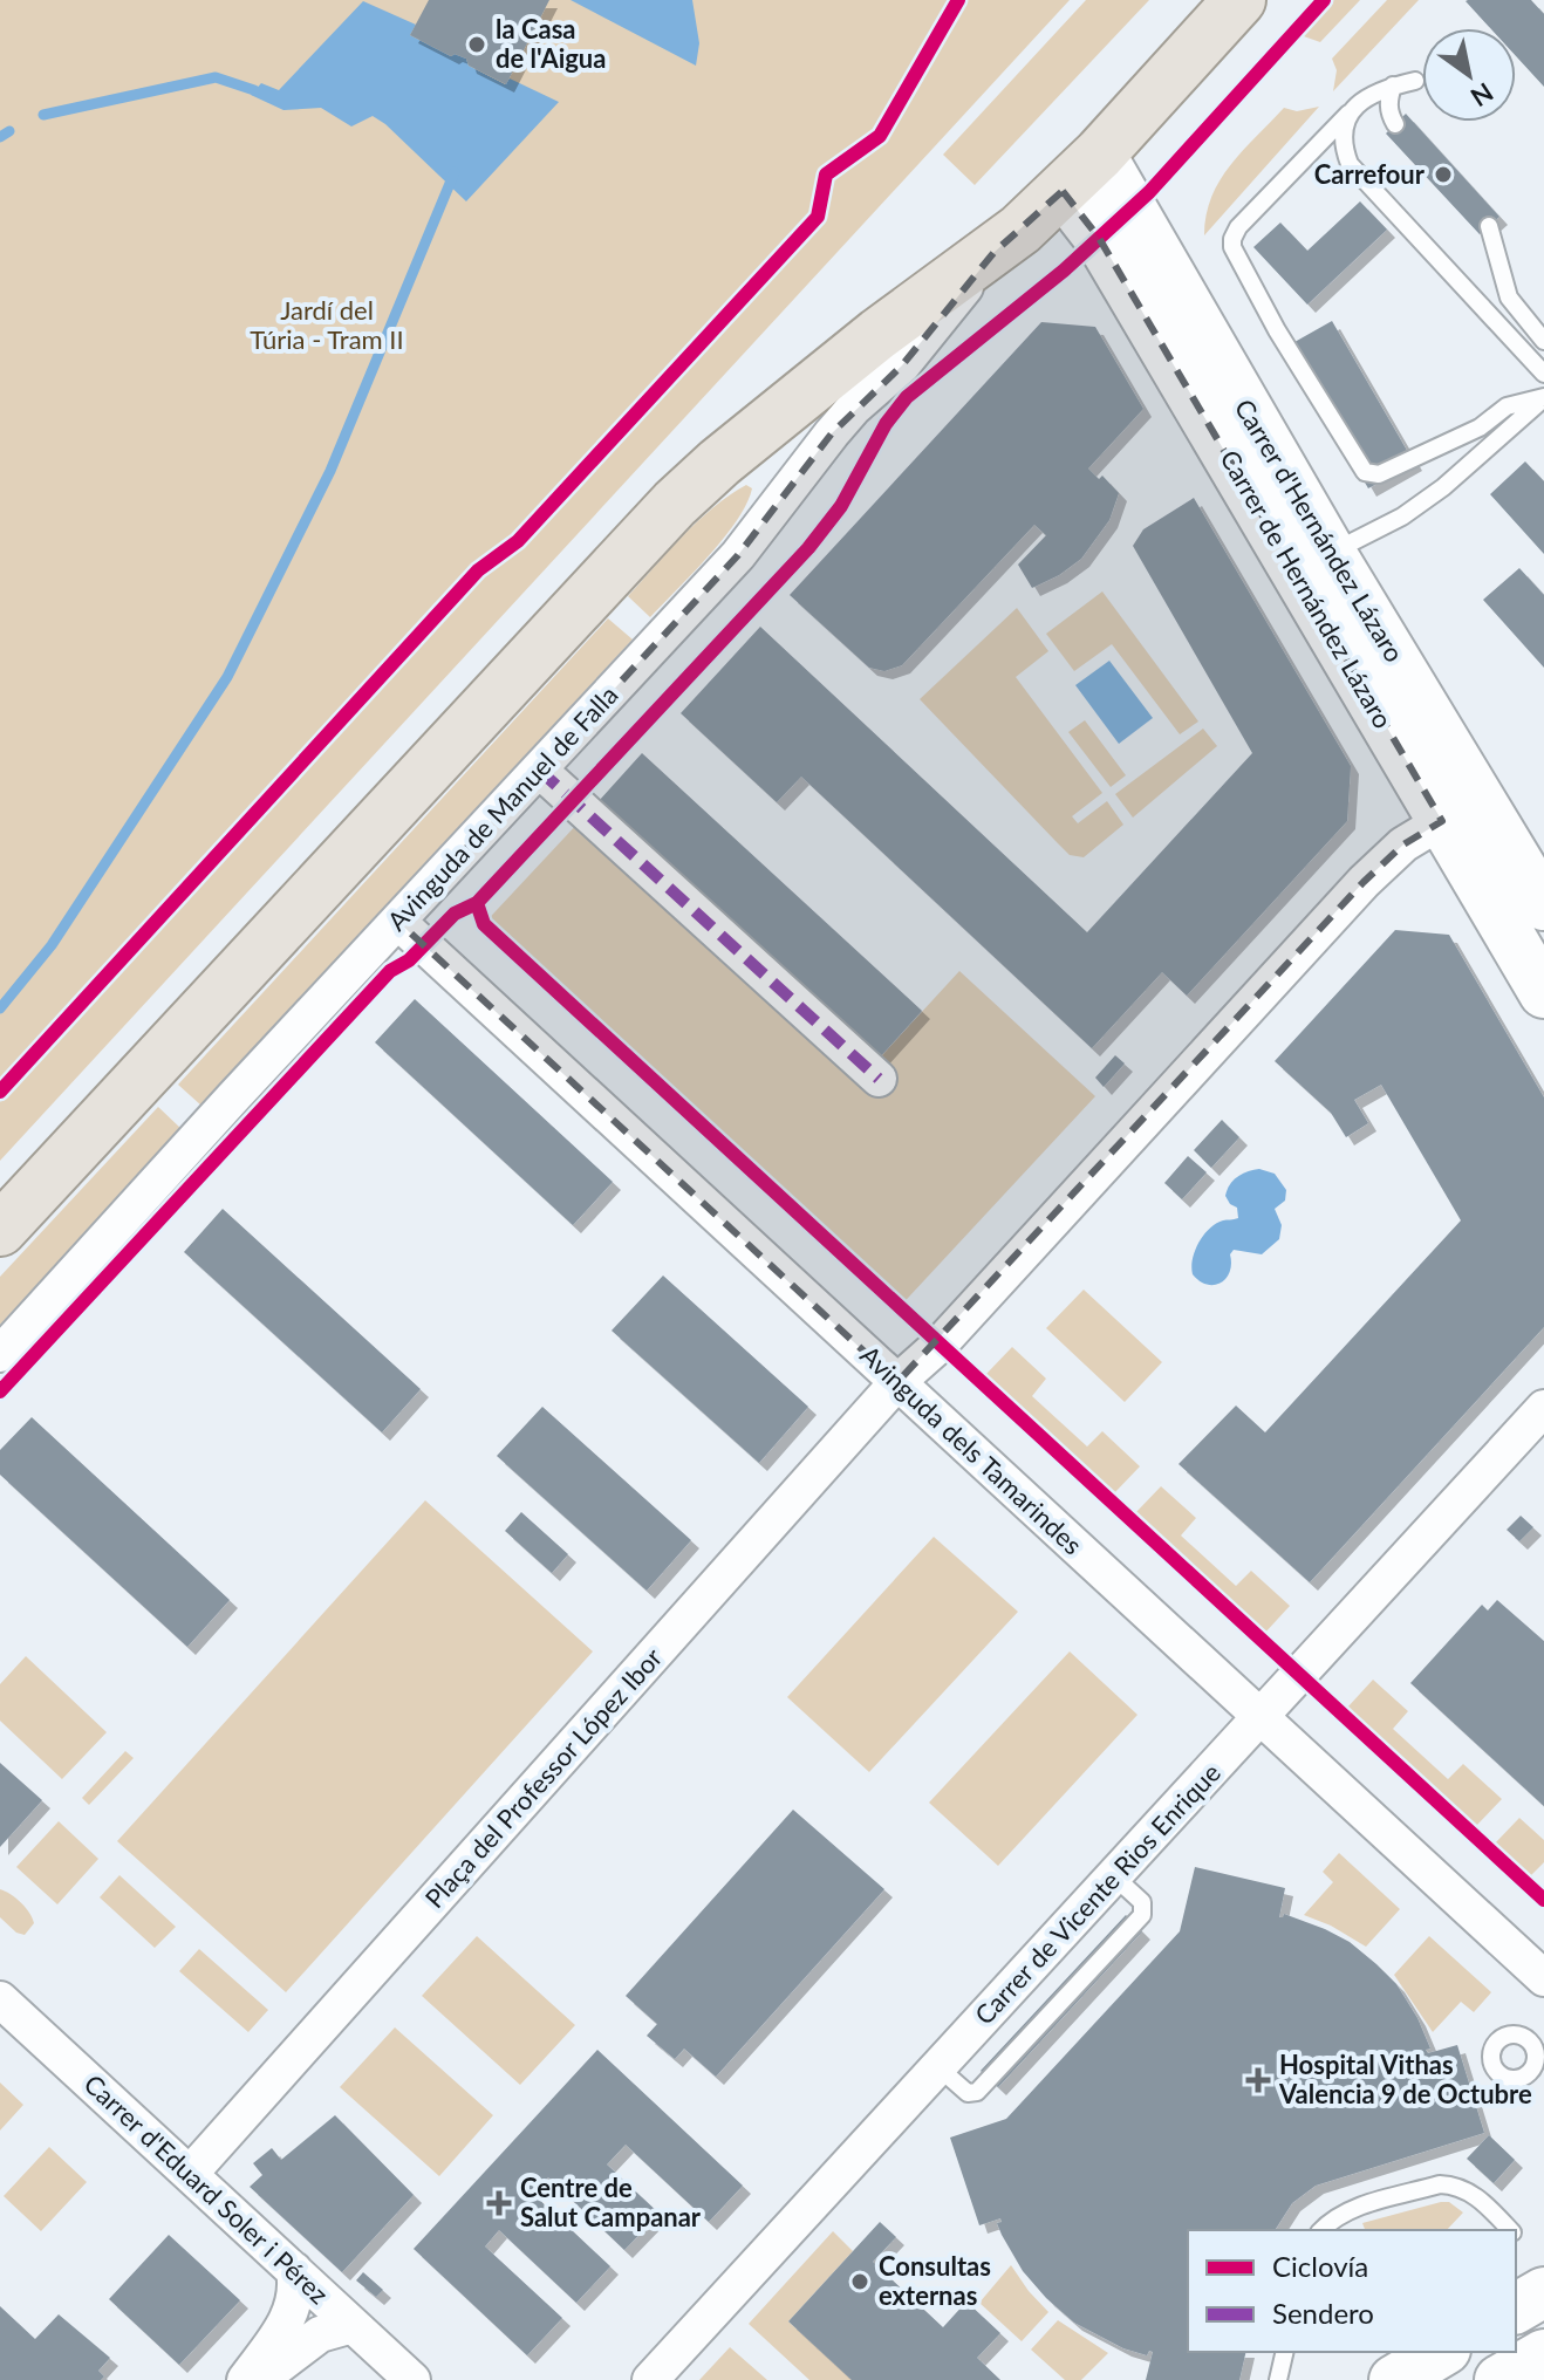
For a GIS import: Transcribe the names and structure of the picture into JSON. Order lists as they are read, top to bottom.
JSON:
{
  "streets": {
    "main road": ["Avinguda de Manuel de Falla"],
    "street": [
      "Carrer d'Hernández Lázaro",
      "Carrer de Hernández Lázaro",
      "Avinguda dels Tamarindes",
      "Plaça del Professor López Ibor",
      "Carrer de Vicente Rios Enrique",
      "Carrer d'Eduard Soler i Pérez"
    ]
  },
  "crossings": [
    ["Carrer d'Hernández Lázaro", "Avinguda de Manuel de Falla"],
    ["Carrer de Hernández Lázaro", "Avinguda de Manuel de Falla"],
    ["Carrer de Hernández Lázaro", "Plaça del Professor López Ibor"],
    ["Avinguda de Manuel de Falla", "Avinguda dels Tamarindes"],
    ["Avinguda dels Tamarindes", "Plaça del Professor López Ibor"],
    ["Avinguda dels Tamarindes", "Carrer de Vicente Rios Enrique"],
    ["Plaça del Professor López Ibor", "Carrer d'Eduard Soler i Pérez"]
  ],
  "parks": ["Jardí del Túria - Tram II"],
  "places": {
    "other": ["la Casa de l'Aigua", "Carrefour", "Consultas externas"],
    "health": ["Hospital Vithas Valencia 9 de Octubre", "Centre de Salut Campanar"]
  },
  "legend": ["Ciclovía", "Sendero"],
  "north": "bottom right"
}
